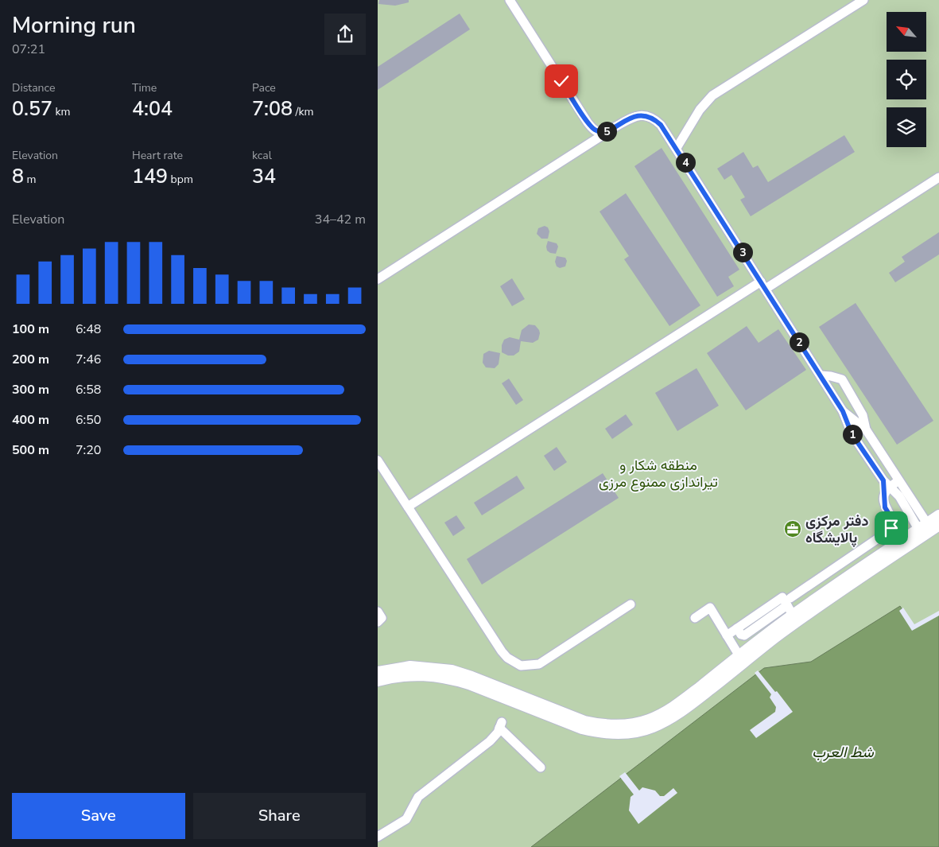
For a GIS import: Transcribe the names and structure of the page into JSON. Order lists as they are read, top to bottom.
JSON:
{
  "water": ["شط العرب"],
  "parks": ["منطقه شکار و تیراندازی ممنوع مرزی"],
  "places": {
    "office": ["دفتر مرکزی پالایشگاه"]
  },
  "north": "top left",
  "page": {
    "heading": ["Morning run", "07:21"],
    "stats": [
      ["Distance", "0.57 km"],
      ["Time", "4:04"],
      ["Pace", "7:08 /km"],
      ["Elevation", "8 m"],
      ["Heart rate", "149 bpm"],
      ["kcal", "34"]
    ],
    "pins": [
      "5",
      "4",
      "3",
      "2",
      "1"
    ],
    "chart": ["Elevation", "34–42 m"],
    "list": [
      {
        "name": "100 m",
        "note": "6:48"
      },
      {
        "name": "200 m",
        "note": "7:46"
      },
      {
        "name": "300 m",
        "note": "6:58"
      },
      {
        "name": "400 m",
        "note": "6:50"
      },
      {
        "name": "500 m",
        "note": "7:20"
      }
    ],
    "buttons": ["Save", "Share"]
  }
}
